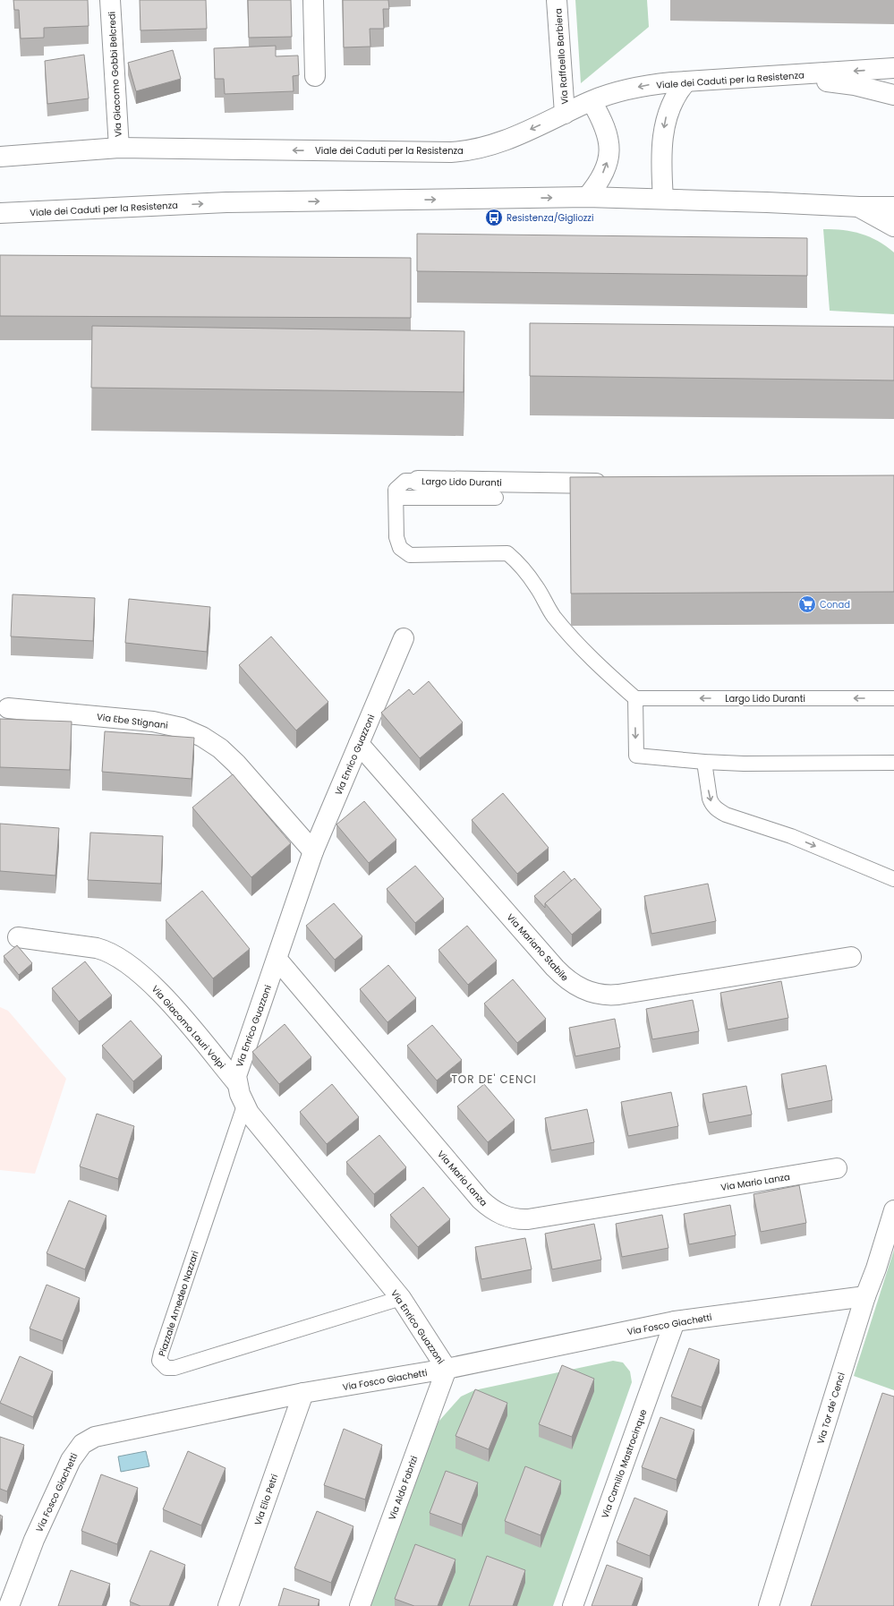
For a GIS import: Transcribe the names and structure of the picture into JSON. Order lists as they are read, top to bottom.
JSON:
{
  "streets": {
    "street": [
      "Via Raffaello Barbiera",
      "Via Giacomo Gobbi Belcredi",
      "Viale dei Caduti per la Resistenza",
      "Largo Lido Duranti",
      "Via Ebe Stignani",
      "Via Enrico Guazzoni",
      "Via Mariano Stabile",
      "Via Giacomo Lauri Volpi",
      "Via Mario Lanza",
      "Via Fosco Giachetti",
      "Via Tor de' Cenci",
      "Via Camillo Mastrocinque",
      "Via Aldo Fabrizi",
      "Via Elio Petri"
    ],
    "lane": ["Piazzale Amedeo Nazzari"]
  },
  "crossings": [
    ["Via Raffaello Barbiera", "Viale dei Caduti per la Resistenza"],
    ["Via Giacomo Gobbi Belcredi", "Viale dei Caduti per la Resistenza"],
    ["Via Ebe Stignani", "Via Enrico Guazzoni"],
    ["Via Enrico Guazzoni", "Via Mariano Stabile"],
    ["Via Enrico Guazzoni", "Via Giacomo Lauri Volpi"],
    ["Via Enrico Guazzoni", "Via Mario Lanza"],
    ["Via Enrico Guazzoni", "Piazzale Amedeo Nazzari"],
    ["Via Enrico Guazzoni", "Via Fosco Giachetti"],
    ["Via Enrico Guazzoni", "Via Aldo Fabrizi"],
    ["Via Fosco Giachetti", "Via Tor de' Cenci"],
    ["Via Fosco Giachetti", "Via Camillo Mastrocinque"],
    ["Via Fosco Giachetti", "Via Aldo Fabrizi"],
    ["Via Fosco Giachetti", "Via Elio Petri"]
  ],
  "districts": ["TOR DE' CENCI"],
  "places": {
    "bus stop": ["Resistenza/Gigliozzi"],
    "supermarket": ["Conad"]
  }
}
